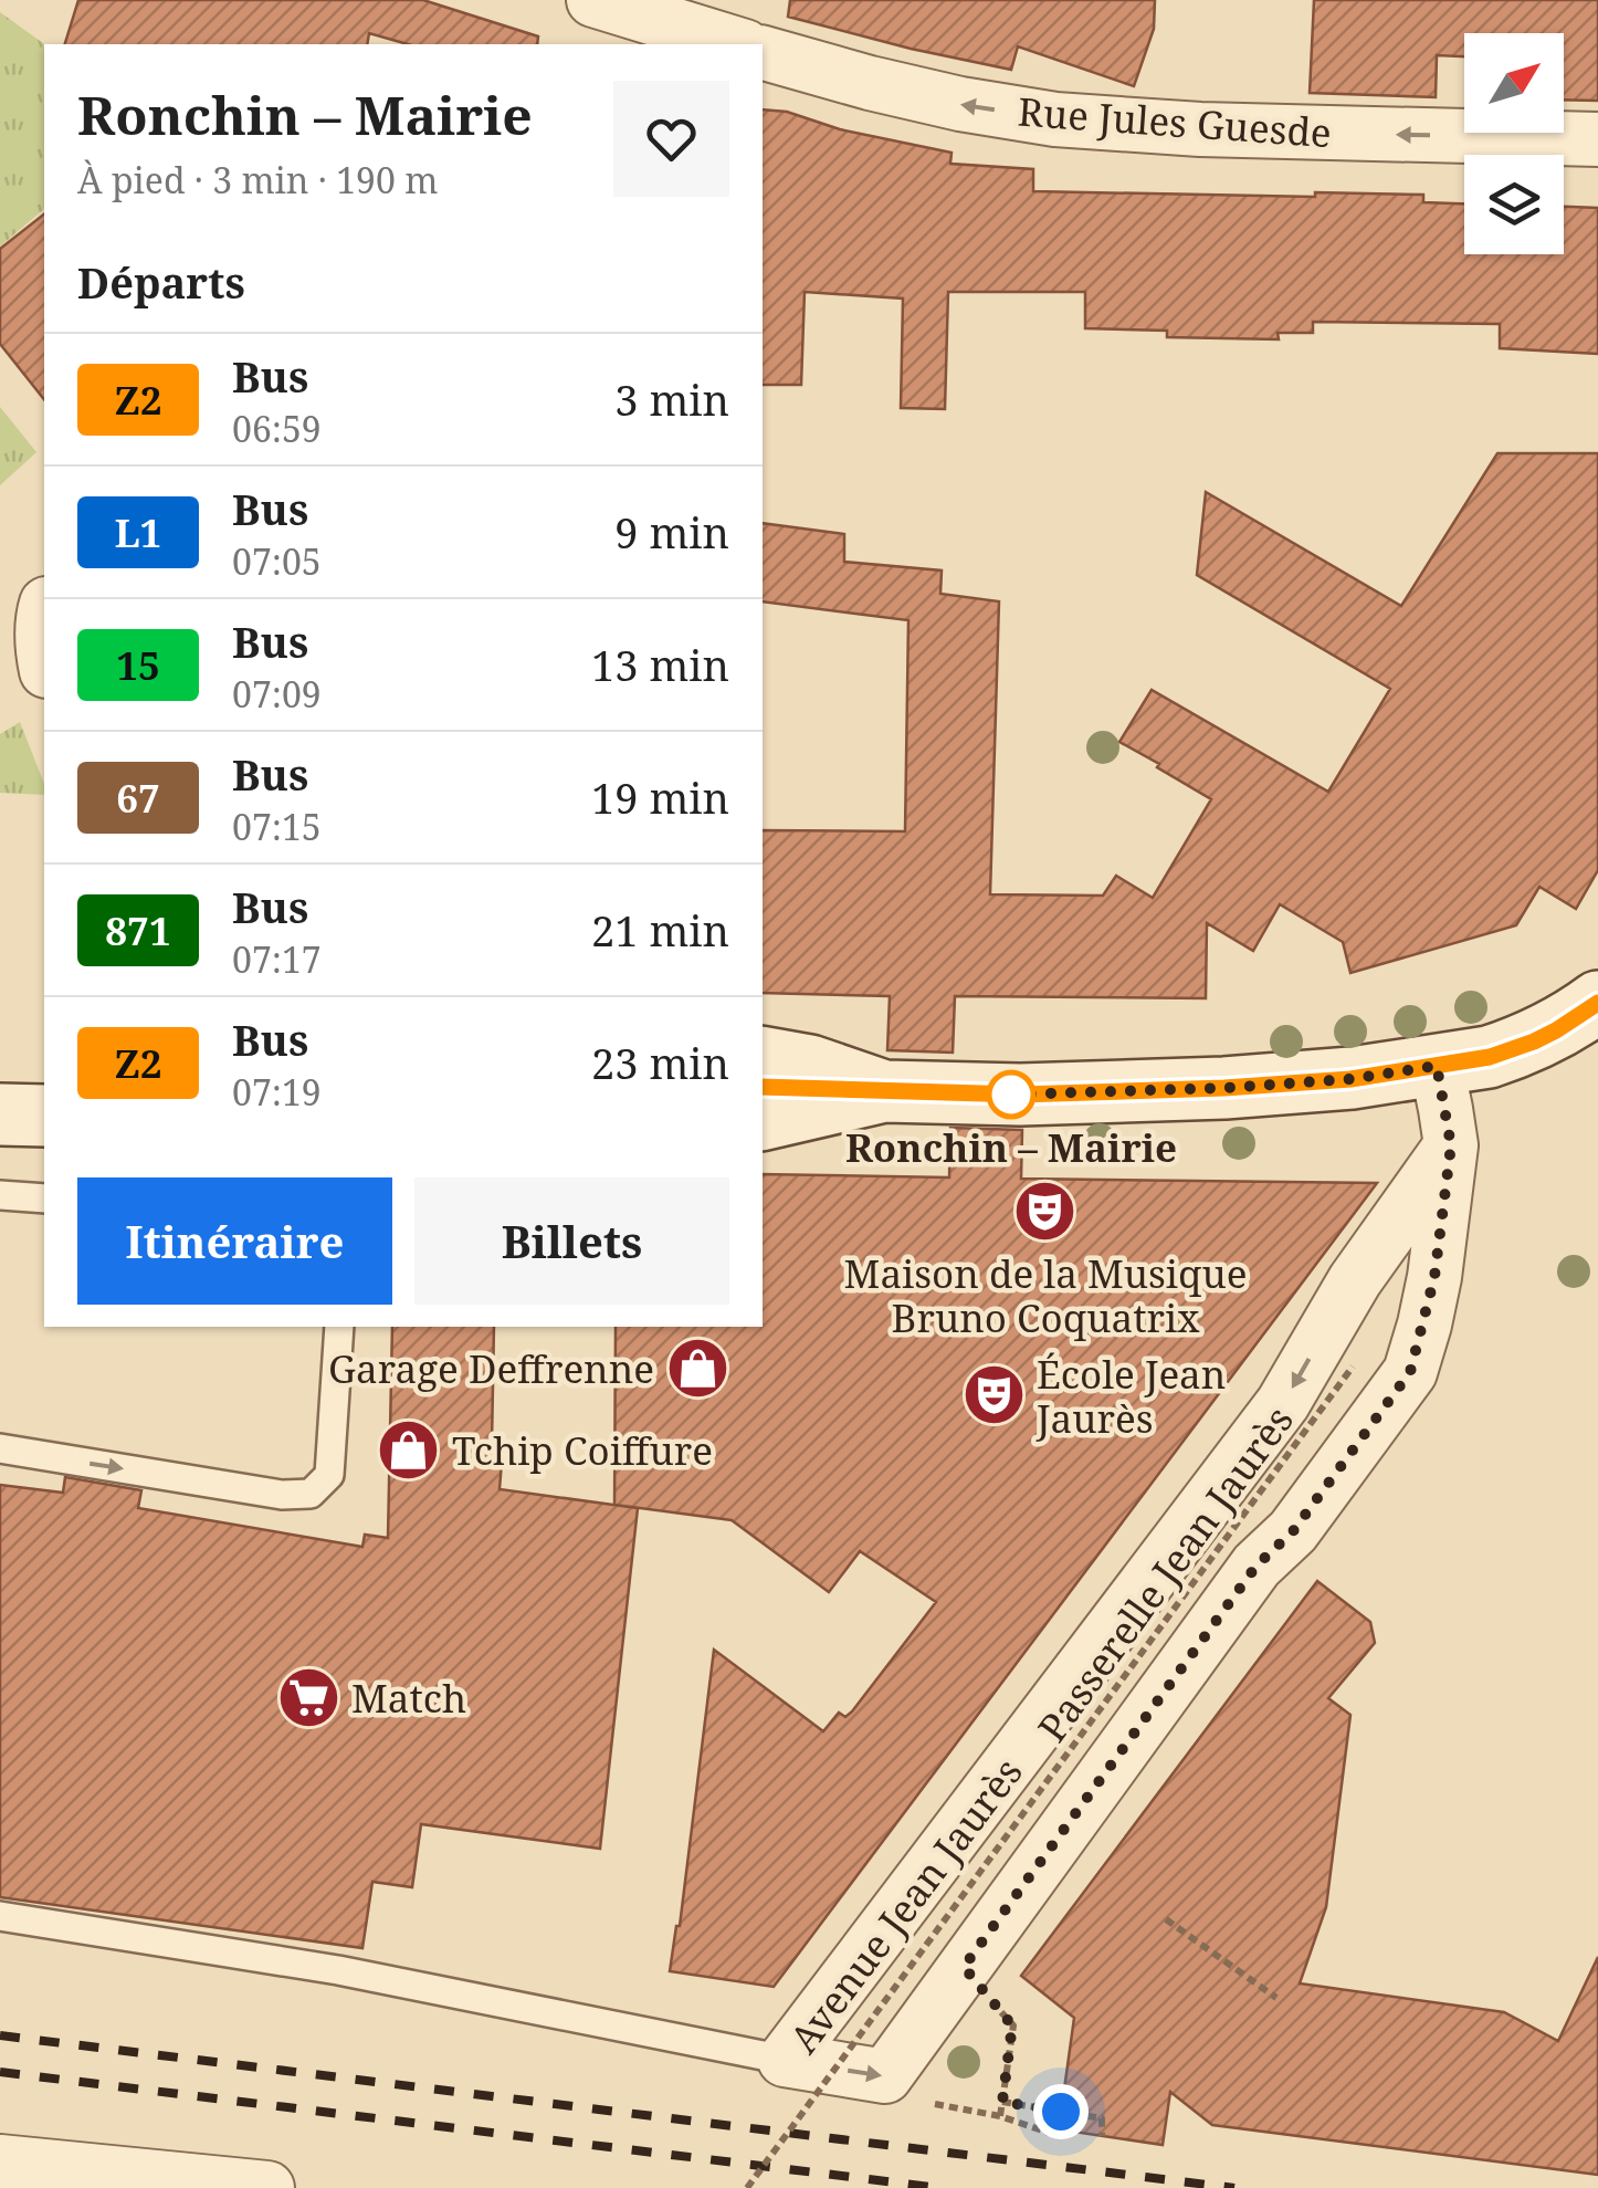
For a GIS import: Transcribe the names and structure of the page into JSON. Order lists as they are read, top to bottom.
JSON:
{
  "streets": {
    "street": ["Rue Jules Guesde", "Avenue Jean Jaurès"],
    "path": ["Passerelle Jean Jaurès"]
  },
  "one_way": ["Rue Jules Guesde"],
  "places": {
    "other": ["Ronchin – Mairie"],
    "theatre": ["Maison de la Musique Bruno Coquatrix", "École Jean Jaurès"],
    "shop": ["Garage Deffrenne", "Tchip Coiffure"],
    "supermarket": ["Match"]
  },
  "lines": ["bus line Z2"],
  "north": "top right",
  "page": {
    "heading": [
      ["Ronchin – Mairie", "À pied · 3 min · 190 m"],
      "Départs"
    ],
    "list": [
      {
        "mark": "Z2",
        "name": "Bus",
        "note": "06:59",
        "value": "3 min"
      },
      {
        "mark": "L1",
        "name": "Bus",
        "note": "07:05",
        "value": "9 min"
      },
      {
        "mark": "15",
        "name": "Bus",
        "note": "07:09",
        "value": "13 min"
      },
      {
        "mark": "67",
        "name": "Bus",
        "note": "07:15",
        "value": "19 min"
      },
      {
        "mark": "871",
        "name": "Bus",
        "note": "07:17",
        "value": "21 min"
      },
      {
        "mark": "Z2",
        "name": "Bus",
        "note": "07:19",
        "value": "23 min"
      }
    ],
    "buttons": ["Itinéraire", "Billets"]
  }
}
